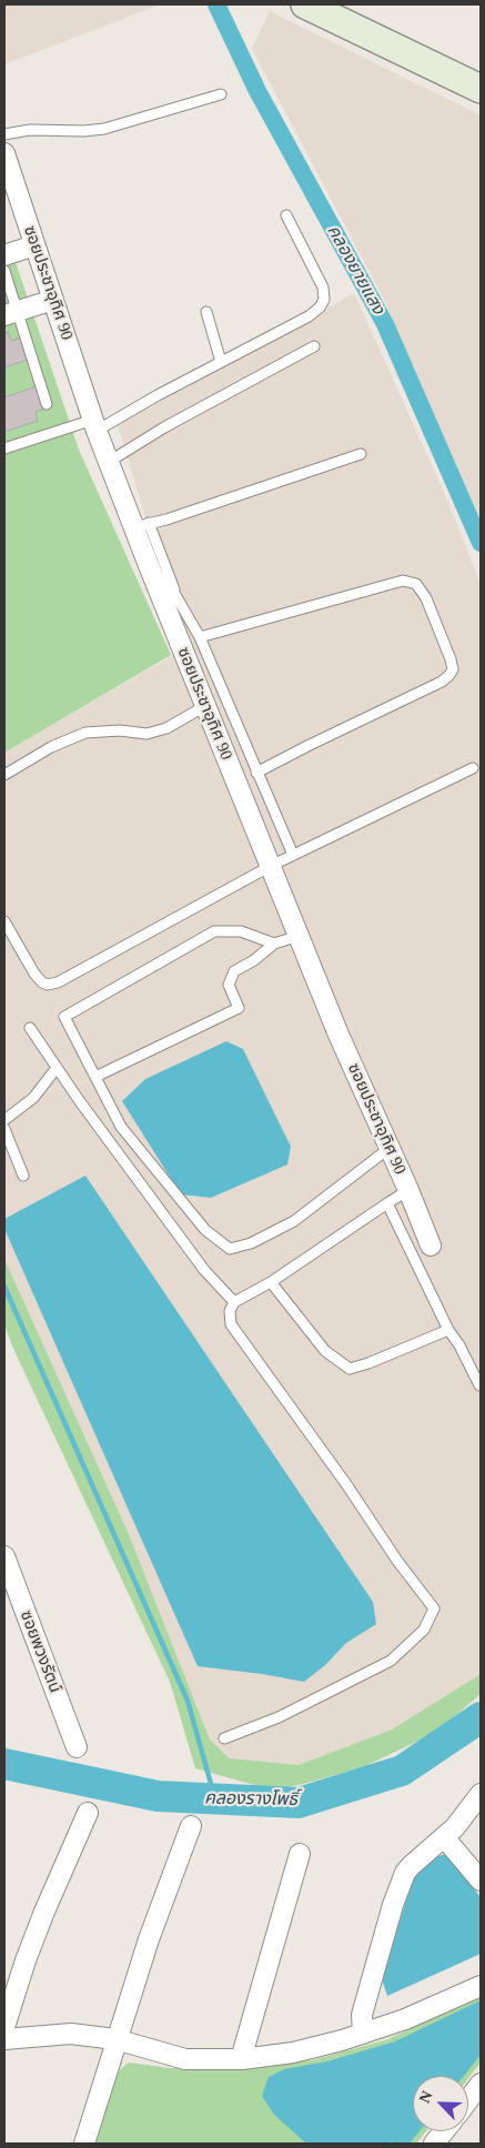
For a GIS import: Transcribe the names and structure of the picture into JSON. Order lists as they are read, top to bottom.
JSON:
{
  "streets": {
    "street": ["ซอยประชาอุทิศ 90", "ซอยพวงรัตน์"]
  },
  "water": ["คลองยายแสง", "คลองรางโพธิ์"],
  "north": "top left"
}
